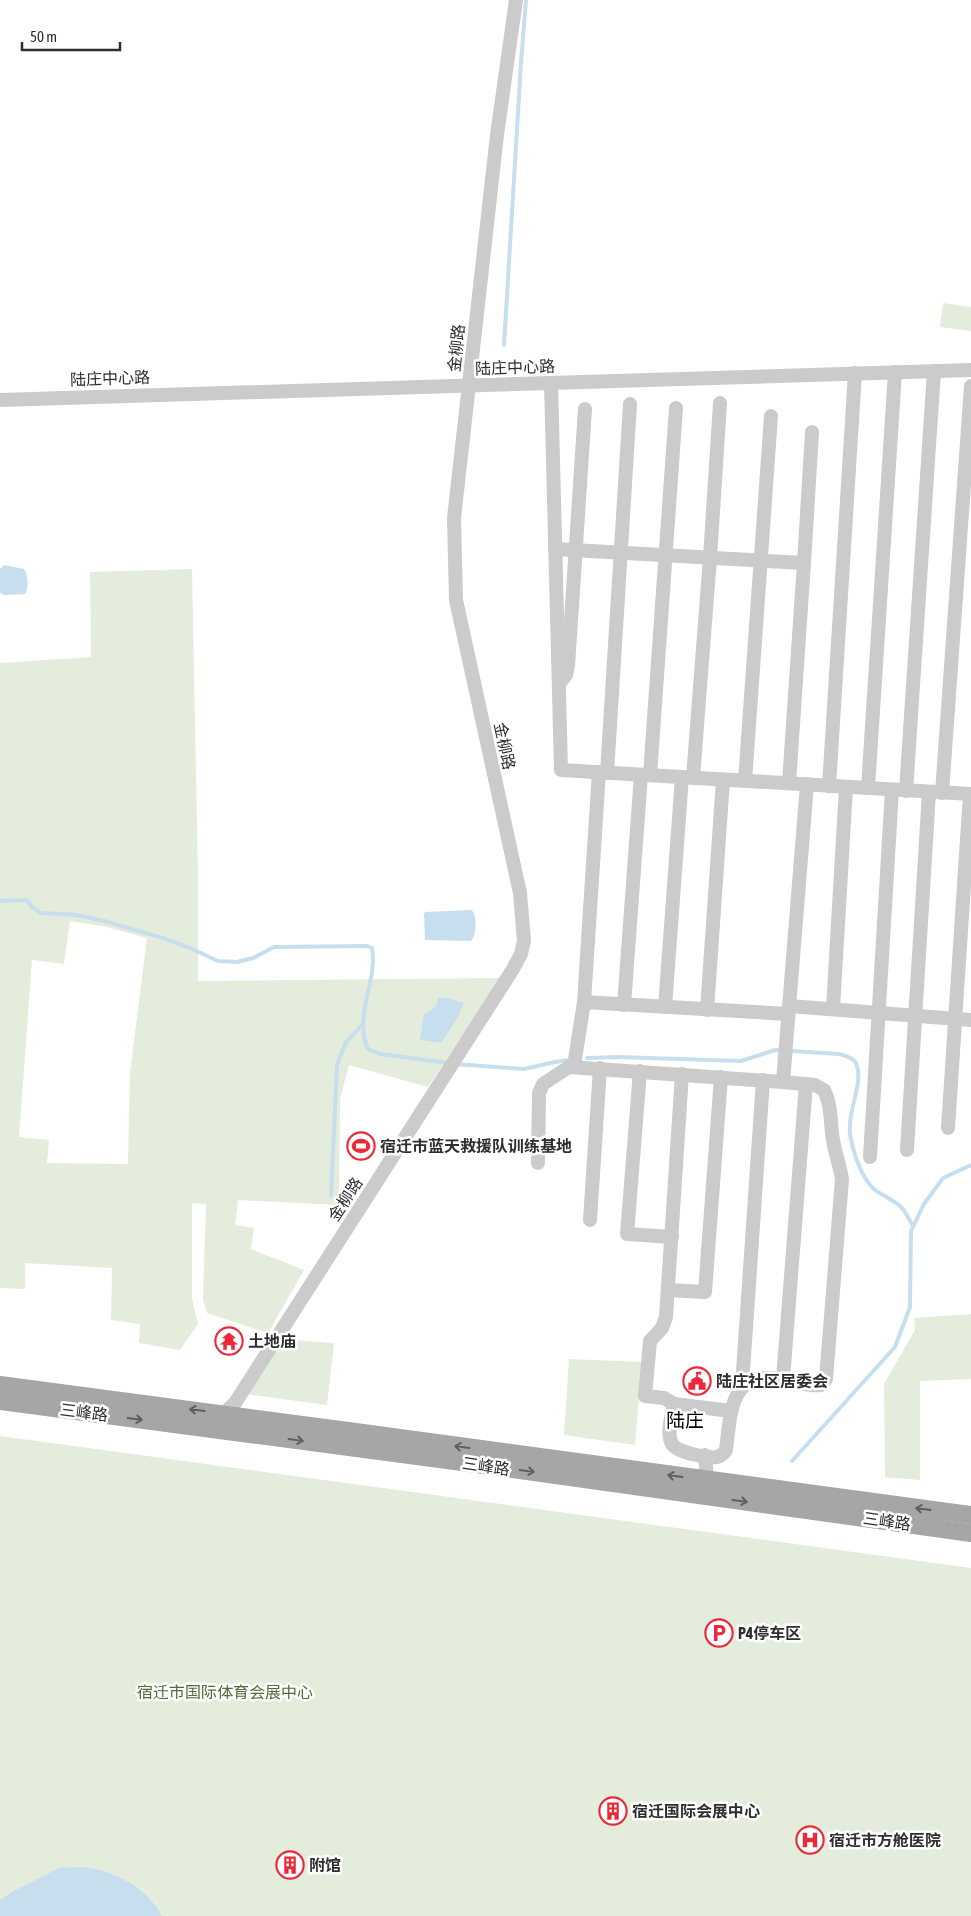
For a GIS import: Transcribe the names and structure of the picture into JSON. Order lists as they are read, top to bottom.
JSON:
{
  "streets": {
    "main road": ["三峰路"],
    "street": ["金柳路", "陆庄中心路"]
  },
  "crossings": [
    ["金柳路", "陆庄中心路"],
    ["金柳路", "三峰路"]
  ],
  "districts": ["陆庄"],
  "parks": ["宿迁市国际体育会展中心"],
  "places": {
    "sports": ["宿迁市蓝天救援队训练基地"],
    "temple": ["土地庙"],
    "public building": ["陆庄社区居委会"],
    "parking": ["P4停车区"],
    "building": ["宿迁国际会展中心", "附馆"],
    "hospital": ["宿迁市方舱医院"]
  },
  "scale_bar": "50 m"
}
